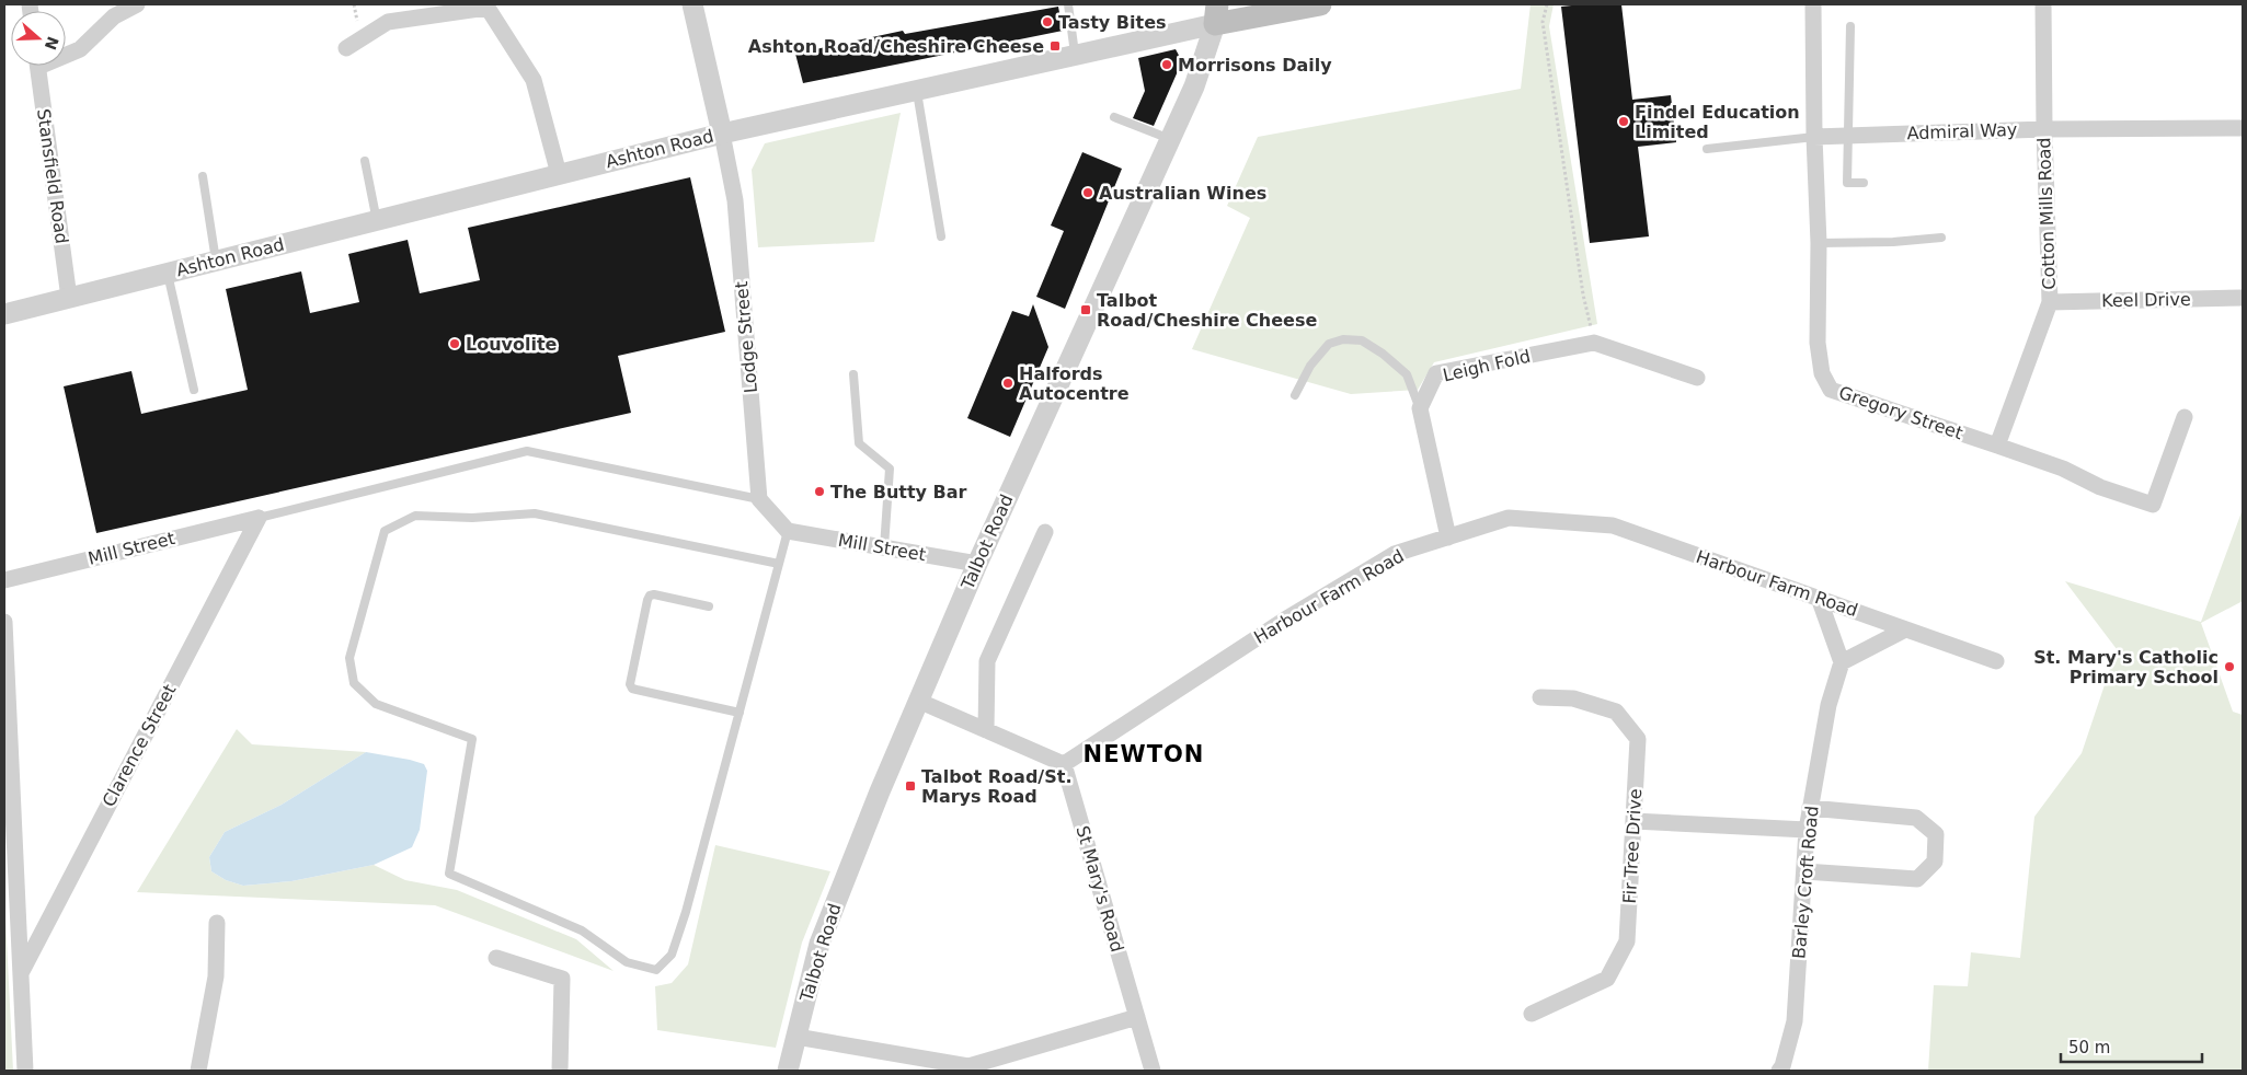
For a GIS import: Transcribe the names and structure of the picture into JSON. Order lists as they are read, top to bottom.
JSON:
{
  "streets": {
    "main road": ["Ashton Road"],
    "street": [
      "Admiral Way",
      "Stansfield Road",
      "Cotton Mills Road",
      "Keel Drive",
      "Lodge Street",
      "Leigh Fold",
      "Gregory Street",
      "Talbot Road",
      "Mill Street",
      "Harbour Farm Road",
      "Clarence Street",
      "Fir Tree Drive",
      "Barley Croft Road",
      "St Mary's Road"
    ]
  },
  "crossings": [
    ["Admiral Way", "Cotton Mills Road"],
    ["Admiral Way", "Gregory Street"],
    ["Ashton Road", "Stansfield Road"],
    ["Ashton Road", "Lodge Street"],
    ["Ashton Road", "Talbot Road"],
    ["Cotton Mills Road", "Keel Drive"],
    ["Cotton Mills Road", "Gregory Street"],
    ["Talbot Road", "Mill Street"],
    ["Mill Street", "Clarence Street"],
    ["Harbour Farm Road", "St Mary's Road"]
  ],
  "districts": ["NEWTON"],
  "places": {
    "other": [
      "Tasty Bites",
      "Morrisons Daily",
      "Findel Education Limited",
      "Australian Wines",
      "Louvolite",
      "Halfords Autocentre",
      "The Butty Bar",
      "St. Mary's Catholic Primary School"
    ],
    "transit": ["Ashton Road/Cheshire Cheese", "Talbot Road/Cheshire Cheese", "Talbot Road/St. Marys Road"]
  },
  "scale_bar": "50 m",
  "north": "right"
}
